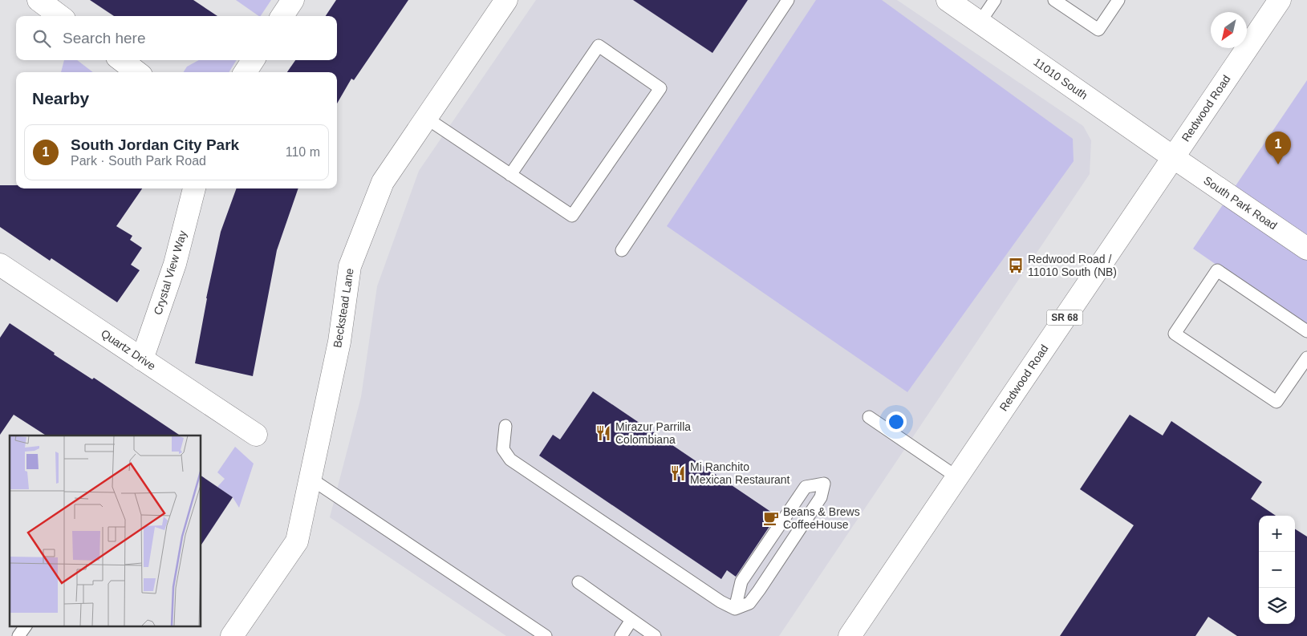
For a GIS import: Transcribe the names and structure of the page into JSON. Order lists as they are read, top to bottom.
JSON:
{
  "streets": {
    "street": [
      "11010 South",
      "Redwood Road",
      "South Park Road",
      "Crystal View Way",
      "Beckstead Lane",
      "SR 68",
      "Quartz Drive"
    ]
  },
  "crossings": [
    ["11010 South", "Redwood Road"],
    ["11010 South", "South Park Road"],
    ["Redwood Road", "South Park Road"],
    ["Crystal View Way", "Quartz Drive"]
  ],
  "places": {
    "bus stop": ["Redwood Road / 11010 South (NB)"],
    "restaurant": ["Mirazur Parrilla Colombiana", "Mi Ranchito Mexican Restaurant"],
    "cafe": ["Beans & Brews CoffeeHouse"]
  },
  "north": "bottom left",
  "page": {
    "search": "Search here",
    "heading": "Nearby",
    "list": [
      {
        "mark": "1",
        "name": "South Jordan City Park",
        "note": "Park · South Park Road",
        "value": "110 m"
      }
    ],
    "pins": "1",
    "map_buttons": ["+", "−"]
  }
}
